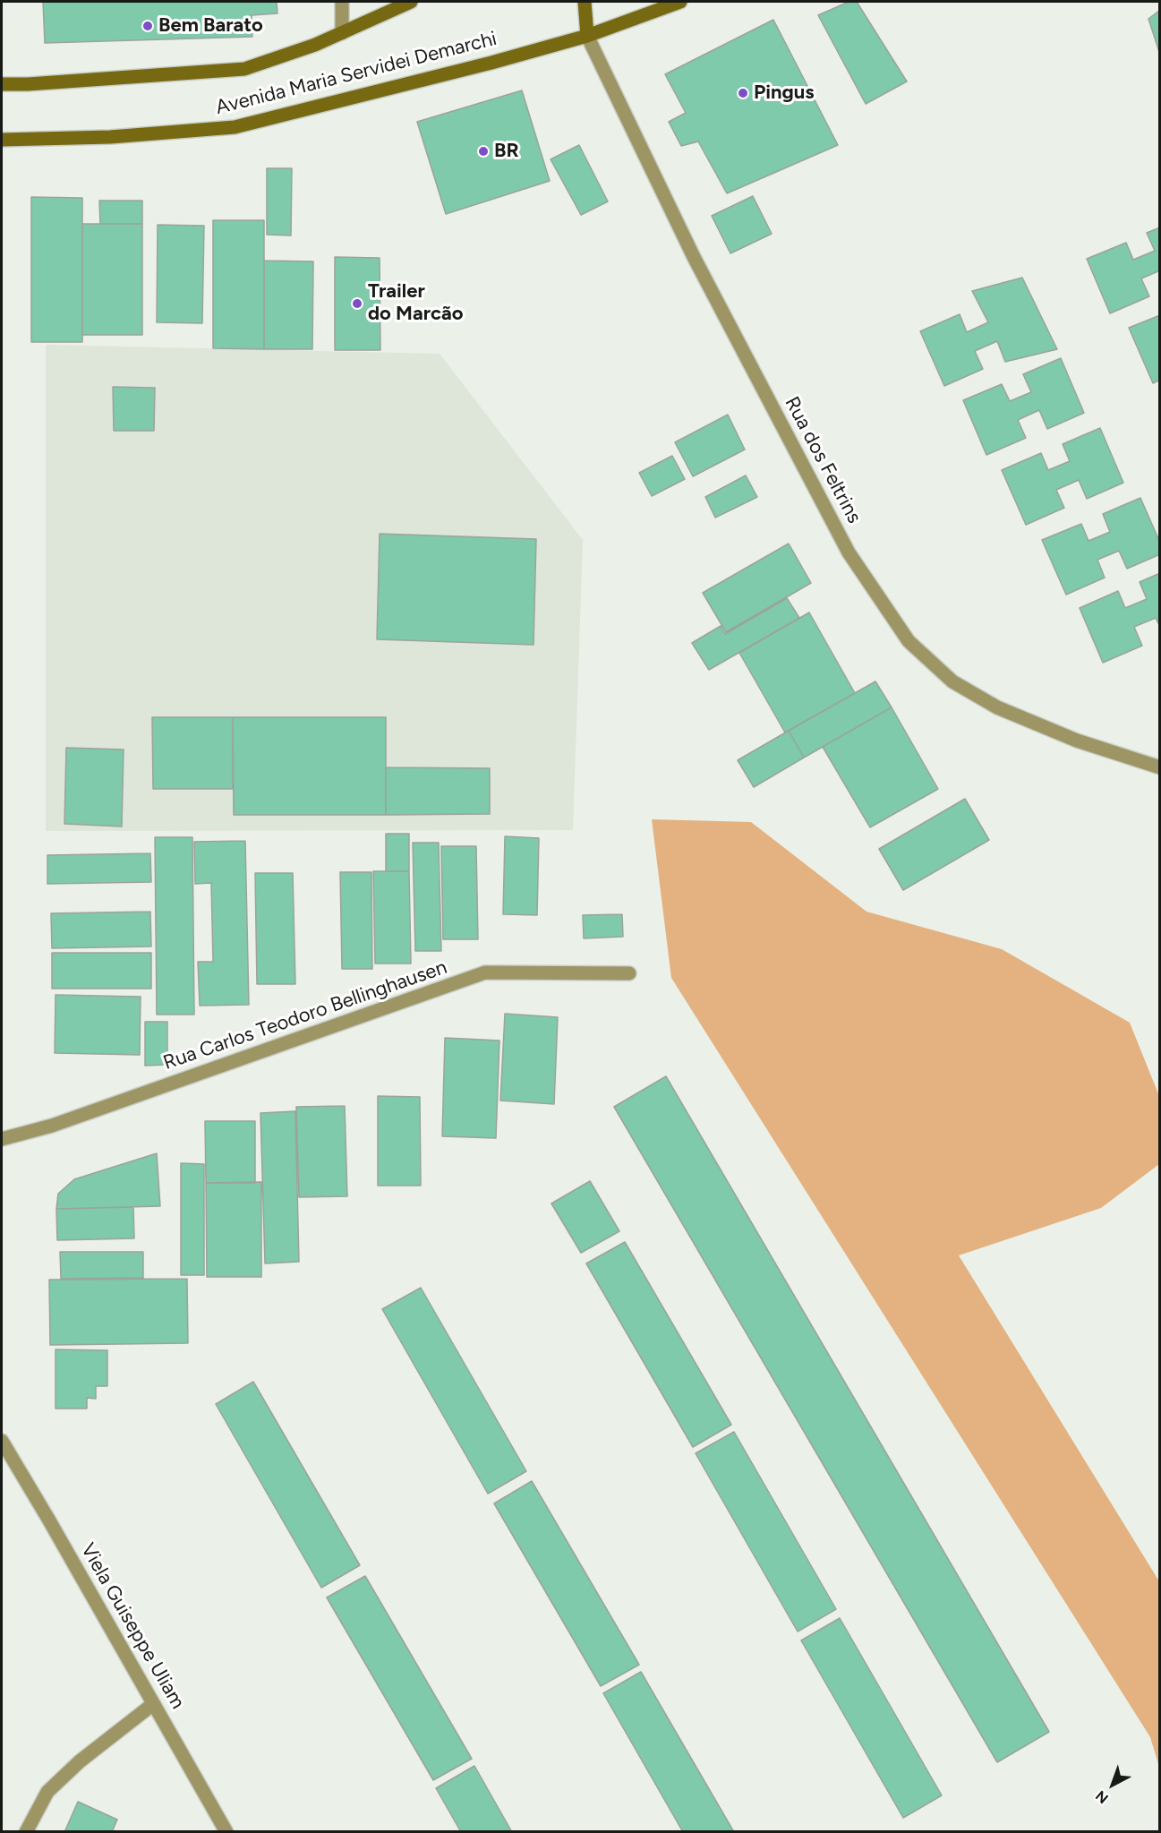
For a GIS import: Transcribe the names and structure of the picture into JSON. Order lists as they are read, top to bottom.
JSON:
{
  "streets": {
    "main road": ["Avenida Maria Servidei Demarchi"],
    "street": ["Rua dos Feltrins", "Rua Carlos Teodoro Bellinghausen", "Viela Guiseppe Uliam"]
  },
  "crossings": [
    ["Avenida Maria Servidei Demarchi", "Rua dos Feltrins"]
  ],
  "places": [
    "Bem Barato",
    "Pingus",
    "BR",
    "Trailer do Marcão"
  ],
  "north": "bottom left"
}
